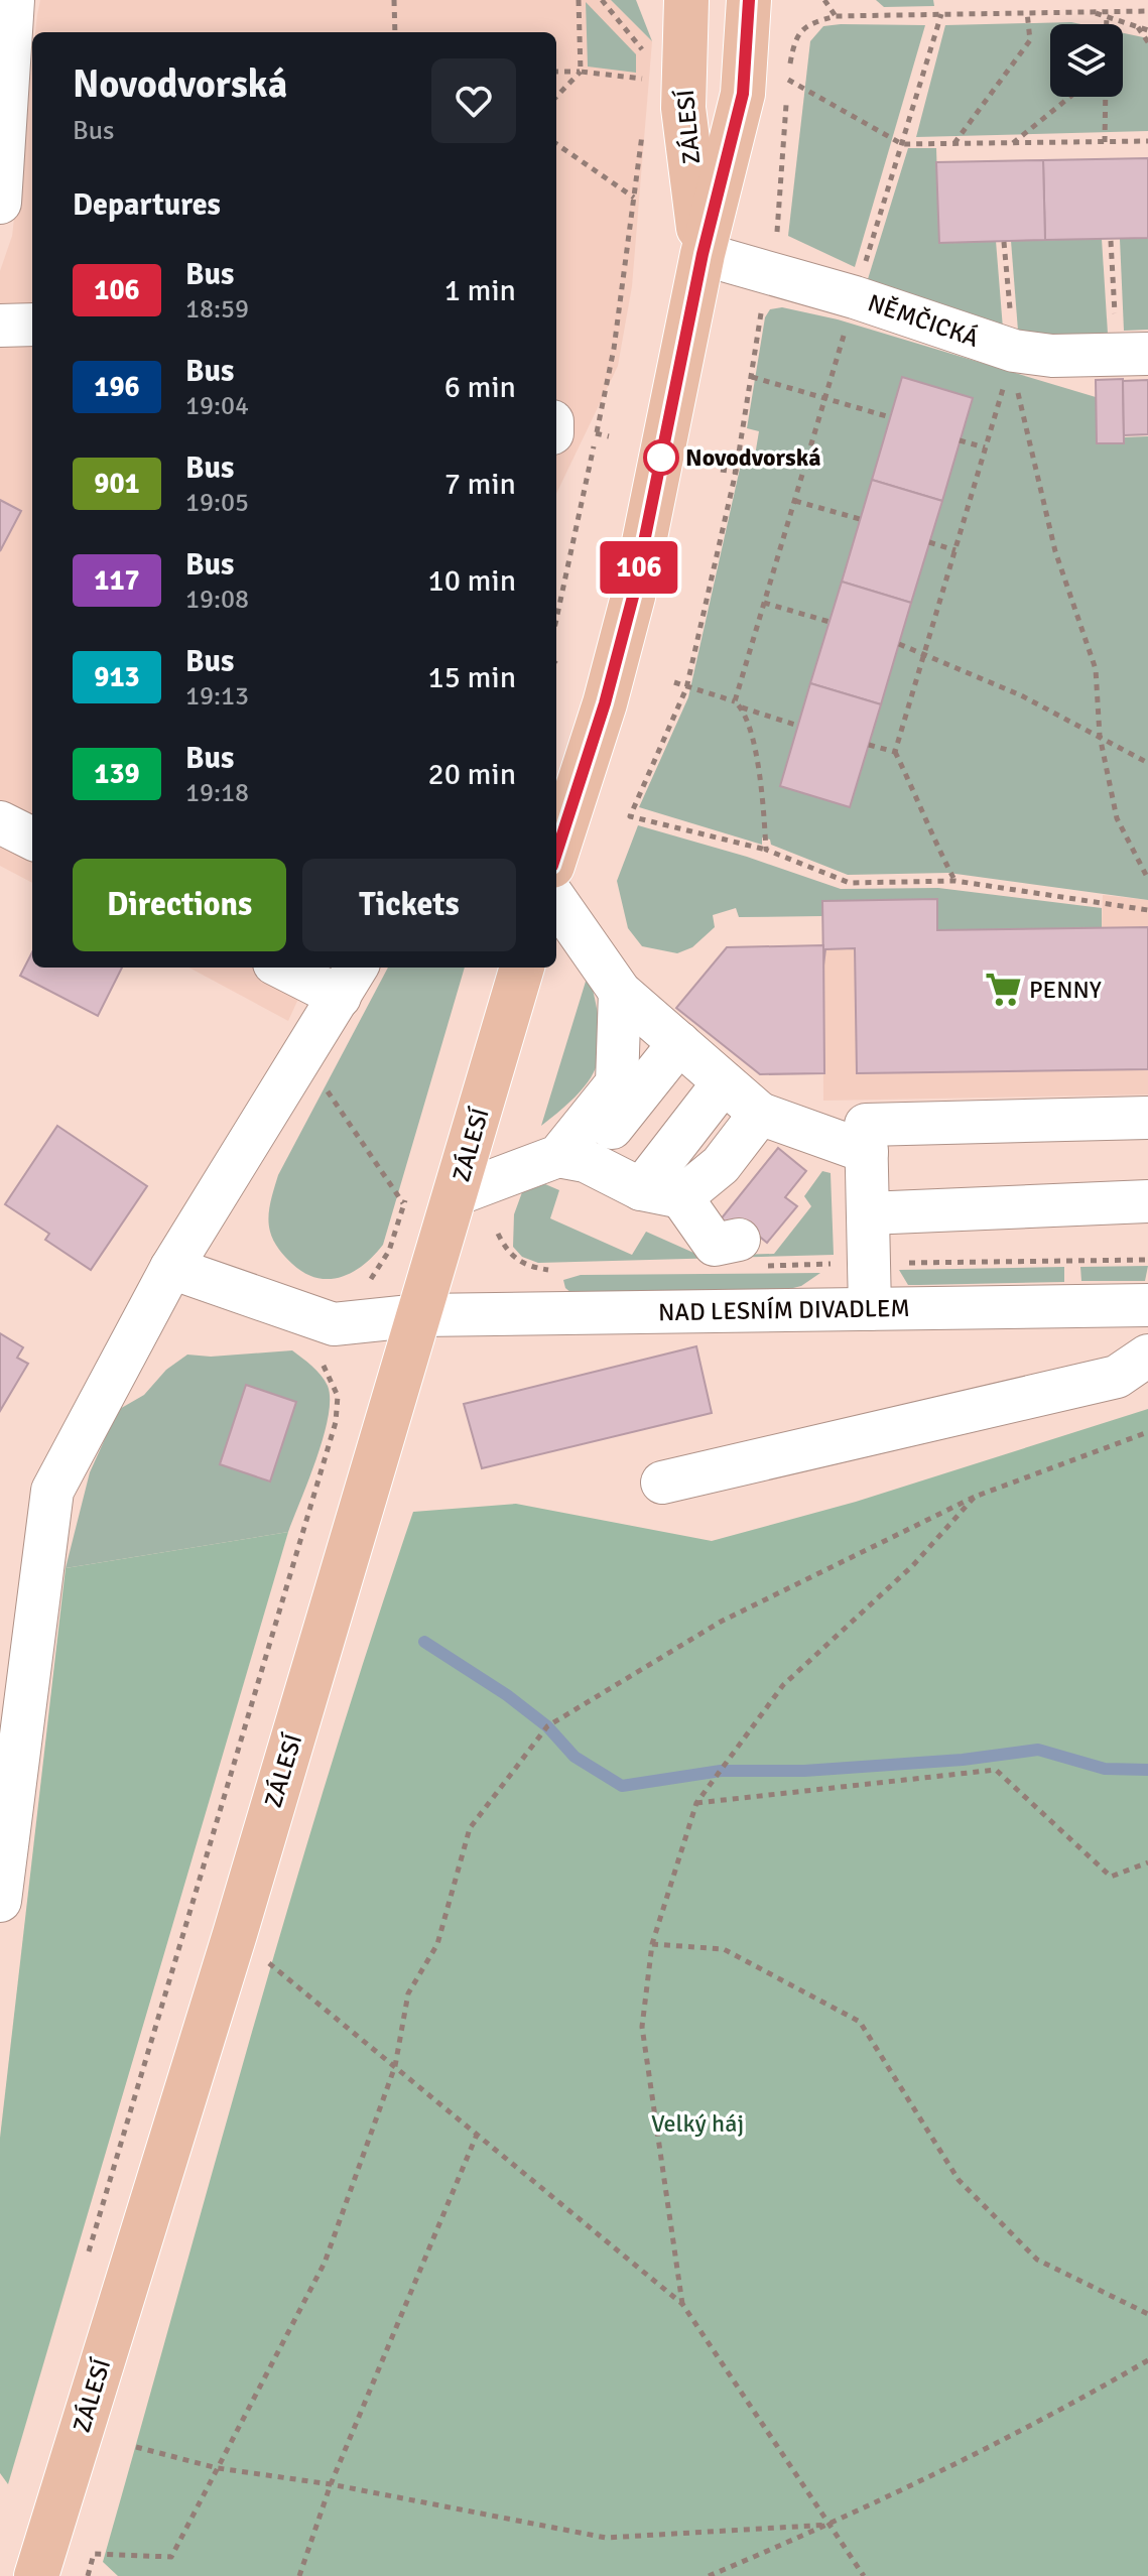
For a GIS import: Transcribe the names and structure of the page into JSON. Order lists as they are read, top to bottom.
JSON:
{
  "streets": {
    "main road": ["ZÁLESÍ"],
    "street": ["NĚMČICKÁ", "NAD LESNÍM DIVADLEM"]
  },
  "crossings": [
    ["ZÁLESÍ", "NĚMČICKÁ"],
    ["ZÁLESÍ", "NAD LESNÍM DIVADLEM"]
  ],
  "parks": ["Velký háj"],
  "places": {
    "other": ["Novodvorská"],
    "supermarket": ["PENNY"]
  },
  "lines": ["bus line 106"],
  "page": {
    "on_map": "106",
    "heading": [
      ["Novodvorská", "Bus"],
      "Departures"
    ],
    "list": [
      {
        "mark": "106",
        "name": "Bus",
        "note": "18:59",
        "value": "1 min"
      },
      {
        "mark": "196",
        "name": "Bus",
        "note": "19:04",
        "value": "6 min"
      },
      {
        "mark": "901",
        "name": "Bus",
        "note": "19:05",
        "value": "7 min"
      },
      {
        "mark": "117",
        "name": "Bus",
        "note": "19:08",
        "value": "10 min"
      },
      {
        "mark": "913",
        "name": "Bus",
        "note": "19:13",
        "value": "15 min"
      },
      {
        "mark": "139",
        "name": "Bus",
        "note": "19:18",
        "value": "20 min"
      }
    ],
    "buttons": ["Directions", "Tickets"]
  }
}
